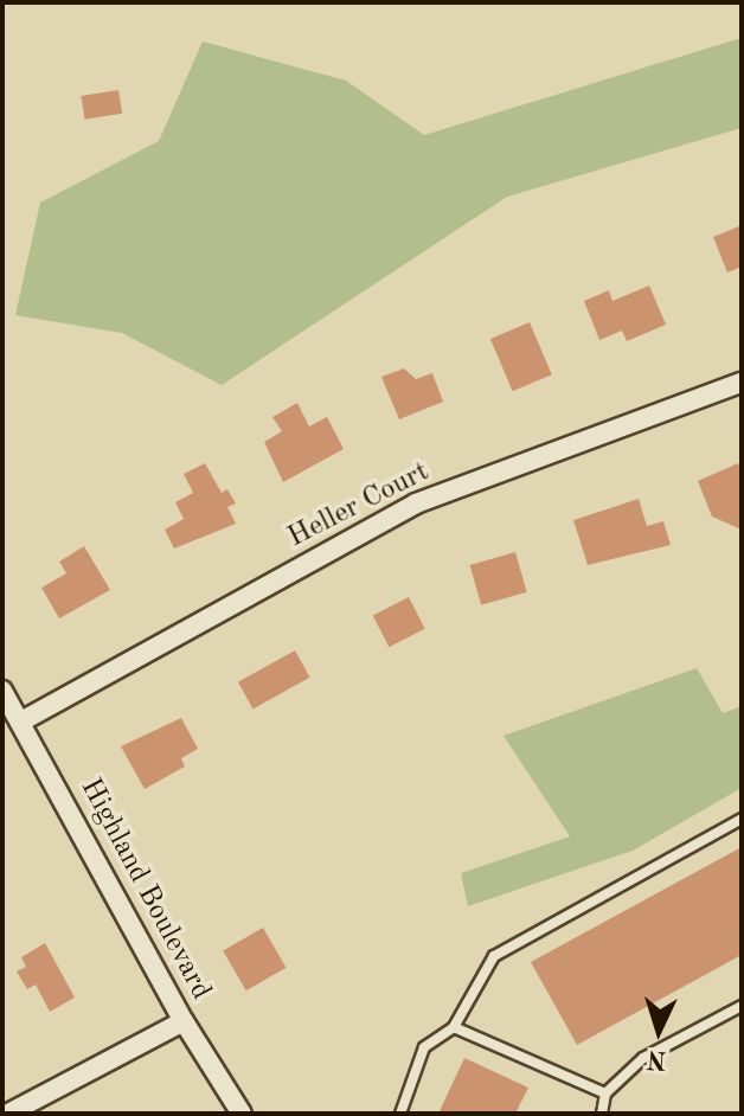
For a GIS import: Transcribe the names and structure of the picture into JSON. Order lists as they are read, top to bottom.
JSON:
{
  "streets": {
    "street": ["Heller Court", "Highland Boulevard"]
  },
  "crossings": [
    ["Heller Court", "Highland Boulevard"]
  ],
  "north": "bottom"
}
